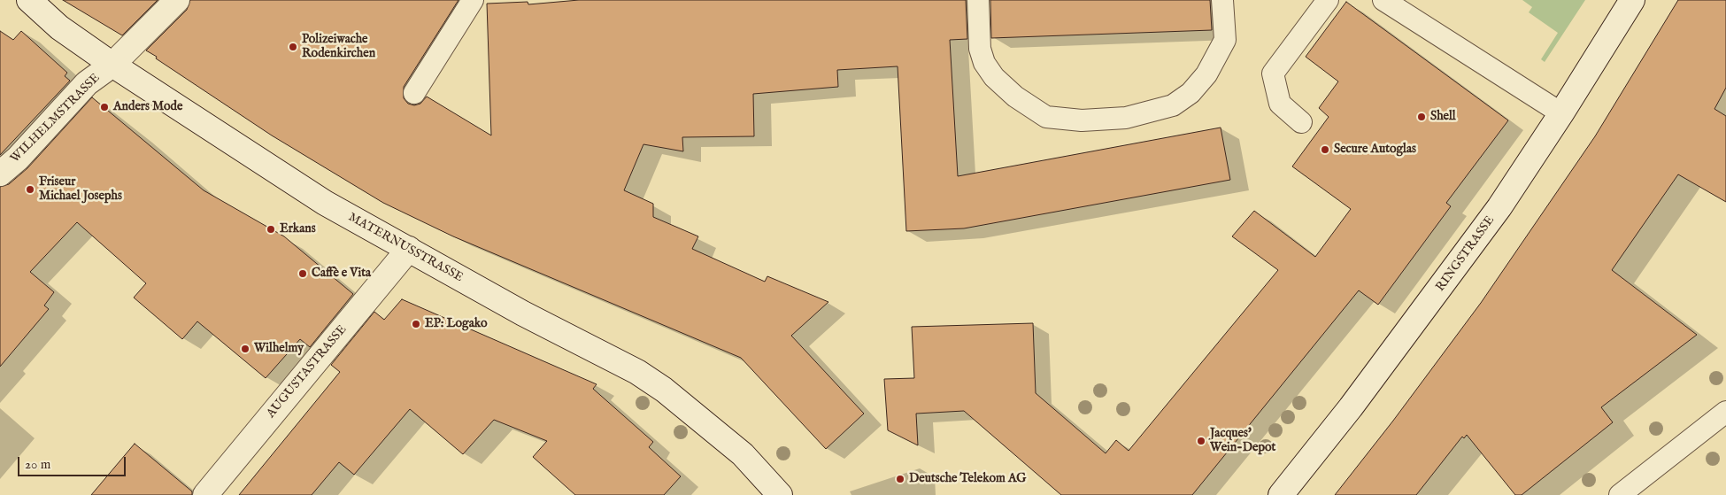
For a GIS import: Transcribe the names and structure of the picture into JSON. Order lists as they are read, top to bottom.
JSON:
{
  "streets": {
    "street": [
      "WILHELMSTRASSE",
      "MATERNUSSTRASSE",
      "RINGSTRASSE",
      "AUGUSTASTRASSE"
    ]
  },
  "crossings": [
    ["WILHELMSTRASSE", "MATERNUSSTRASSE"],
    ["MATERNUSSTRASSE", "AUGUSTASTRASSE"]
  ],
  "places": [
    "Polizeiwache Rodenkirchen",
    "Anders Mode",
    "Shell",
    "Secure Autoglas",
    "Friseur Michael Josephs",
    "Erkans",
    "Caffè e Vita",
    "EP: Logako",
    "Wilhelmy",
    "Jacques' Wein-Depot",
    "Deutsche Telekom AG"
  ],
  "scale_bar": "20 m"
}
